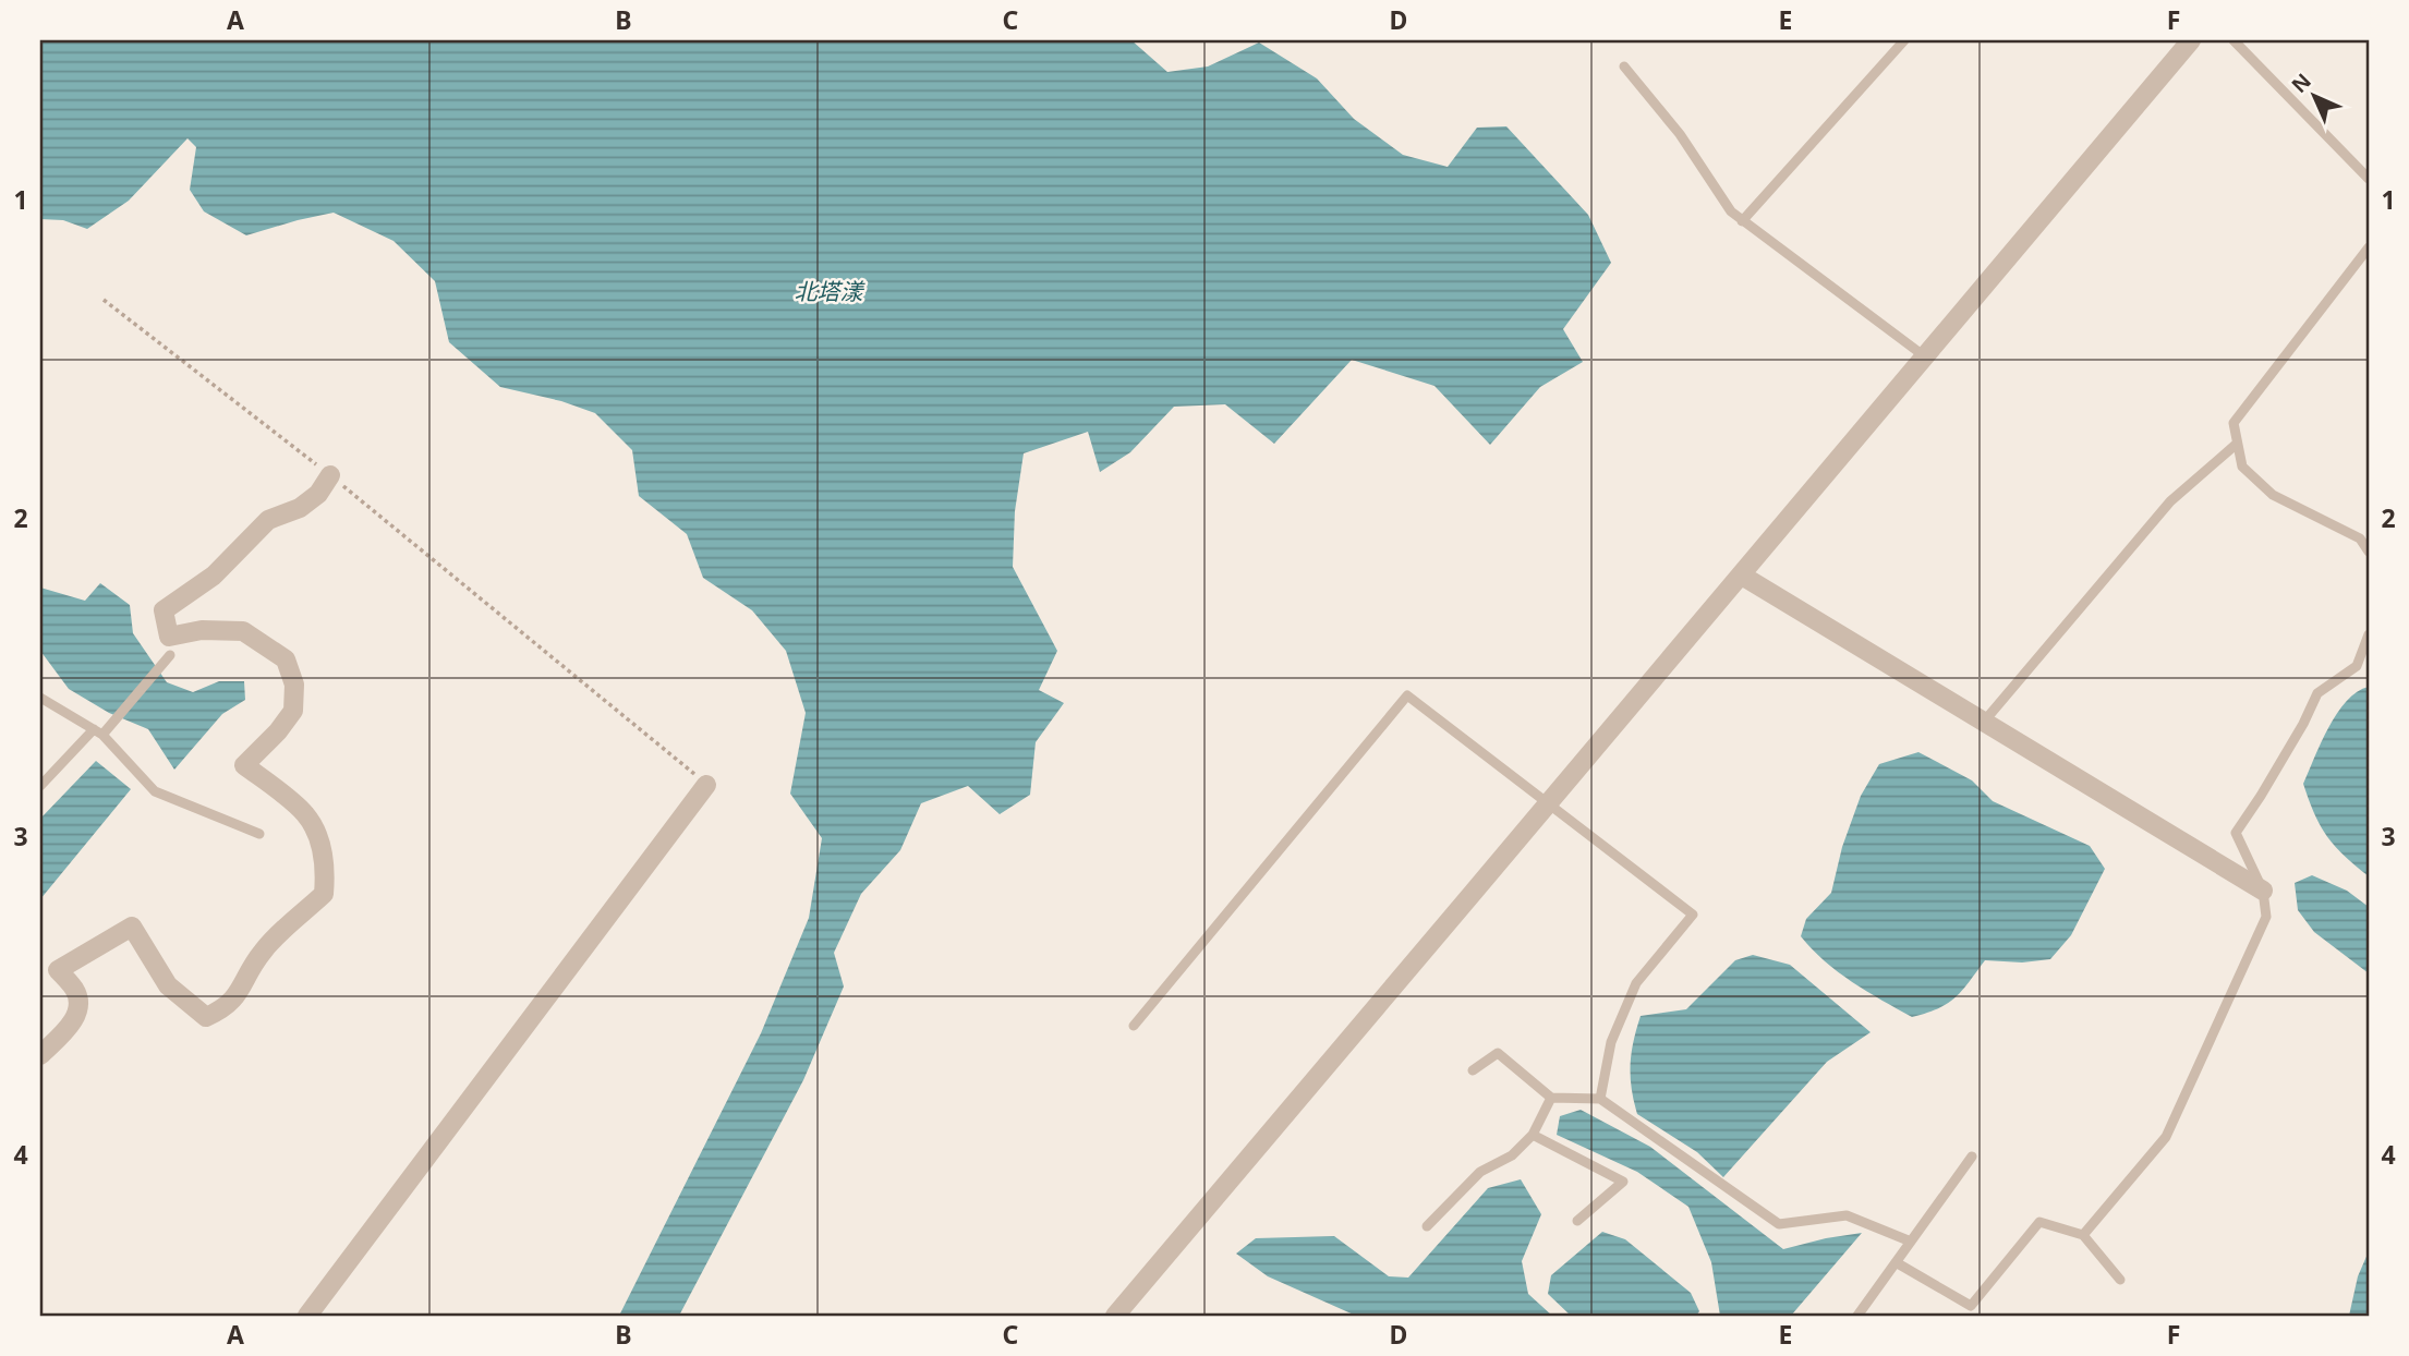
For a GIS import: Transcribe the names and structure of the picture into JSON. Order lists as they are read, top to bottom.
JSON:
{
  "water": ["北塔漾"],
  "north": "top left",
  "grid": {
    "columns": [
      "A",
      "B",
      "C",
      "D",
      "E",
      "F"
    ],
    "rows": [
      "1",
      "2",
      "3",
      "4"
    ]
  }
}
